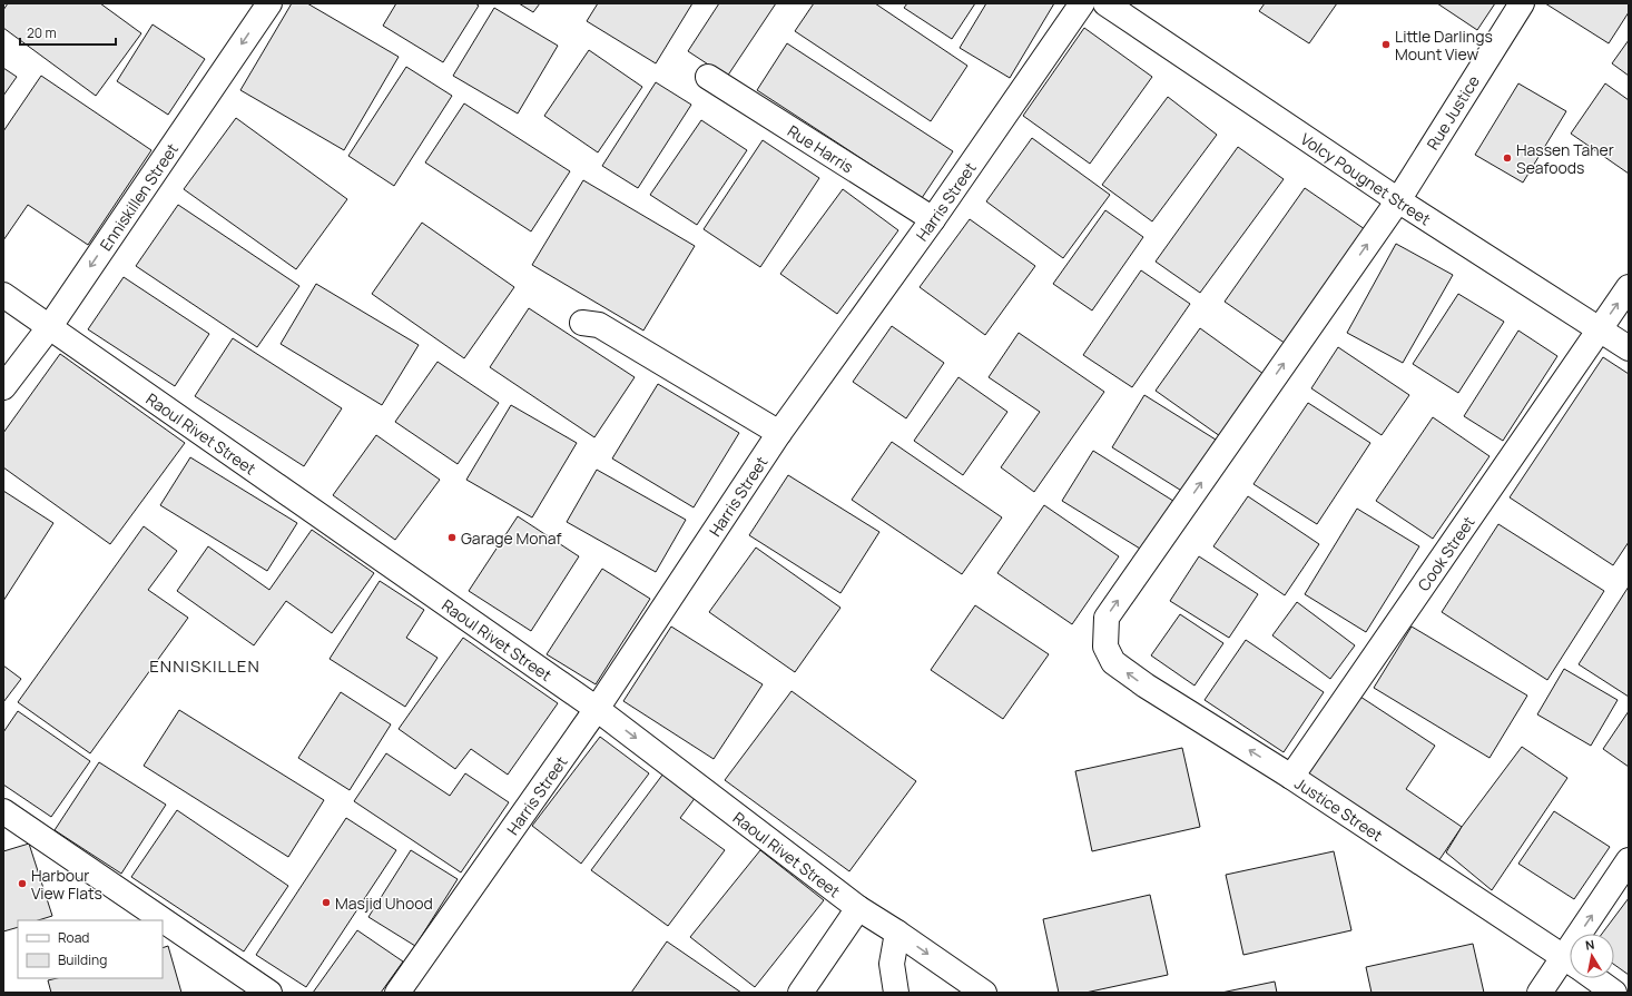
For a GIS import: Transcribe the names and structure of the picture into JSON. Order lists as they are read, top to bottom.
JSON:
{
  "streets": {
    "street": [
      "Rue Justice",
      "Rue Harris",
      "Volcy Pougnet Street",
      "Enniskillen Street",
      "Harris Street",
      "Raoul Rivet Street",
      "Cook Street",
      "Justice Street"
    ]
  },
  "crossings": [
    ["Rue Justice", "Volcy Pougnet Street"],
    ["Rue Justice", "Justice Street"],
    ["Rue Harris", "Harris Street"],
    ["Volcy Pougnet Street", "Cook Street"],
    ["Volcy Pougnet Street", "Justice Street"],
    ["Enniskillen Street", "Raoul Rivet Street"],
    ["Harris Street", "Raoul Rivet Street"],
    ["Cook Street", "Justice Street"]
  ],
  "one_way": ["Enniskillen Street", "Raoul Rivet Street"],
  "districts": ["ENNISKILLEN"],
  "places": [
    "Little Darlings Mount View",
    "Hassen Taher Seafoods",
    "Garage Monaf",
    "Harbour View Flats",
    "Masjid Uhood"
  ],
  "legend": ["Road", "Building"],
  "scale_bar": "20 m",
  "north": "top"
}
